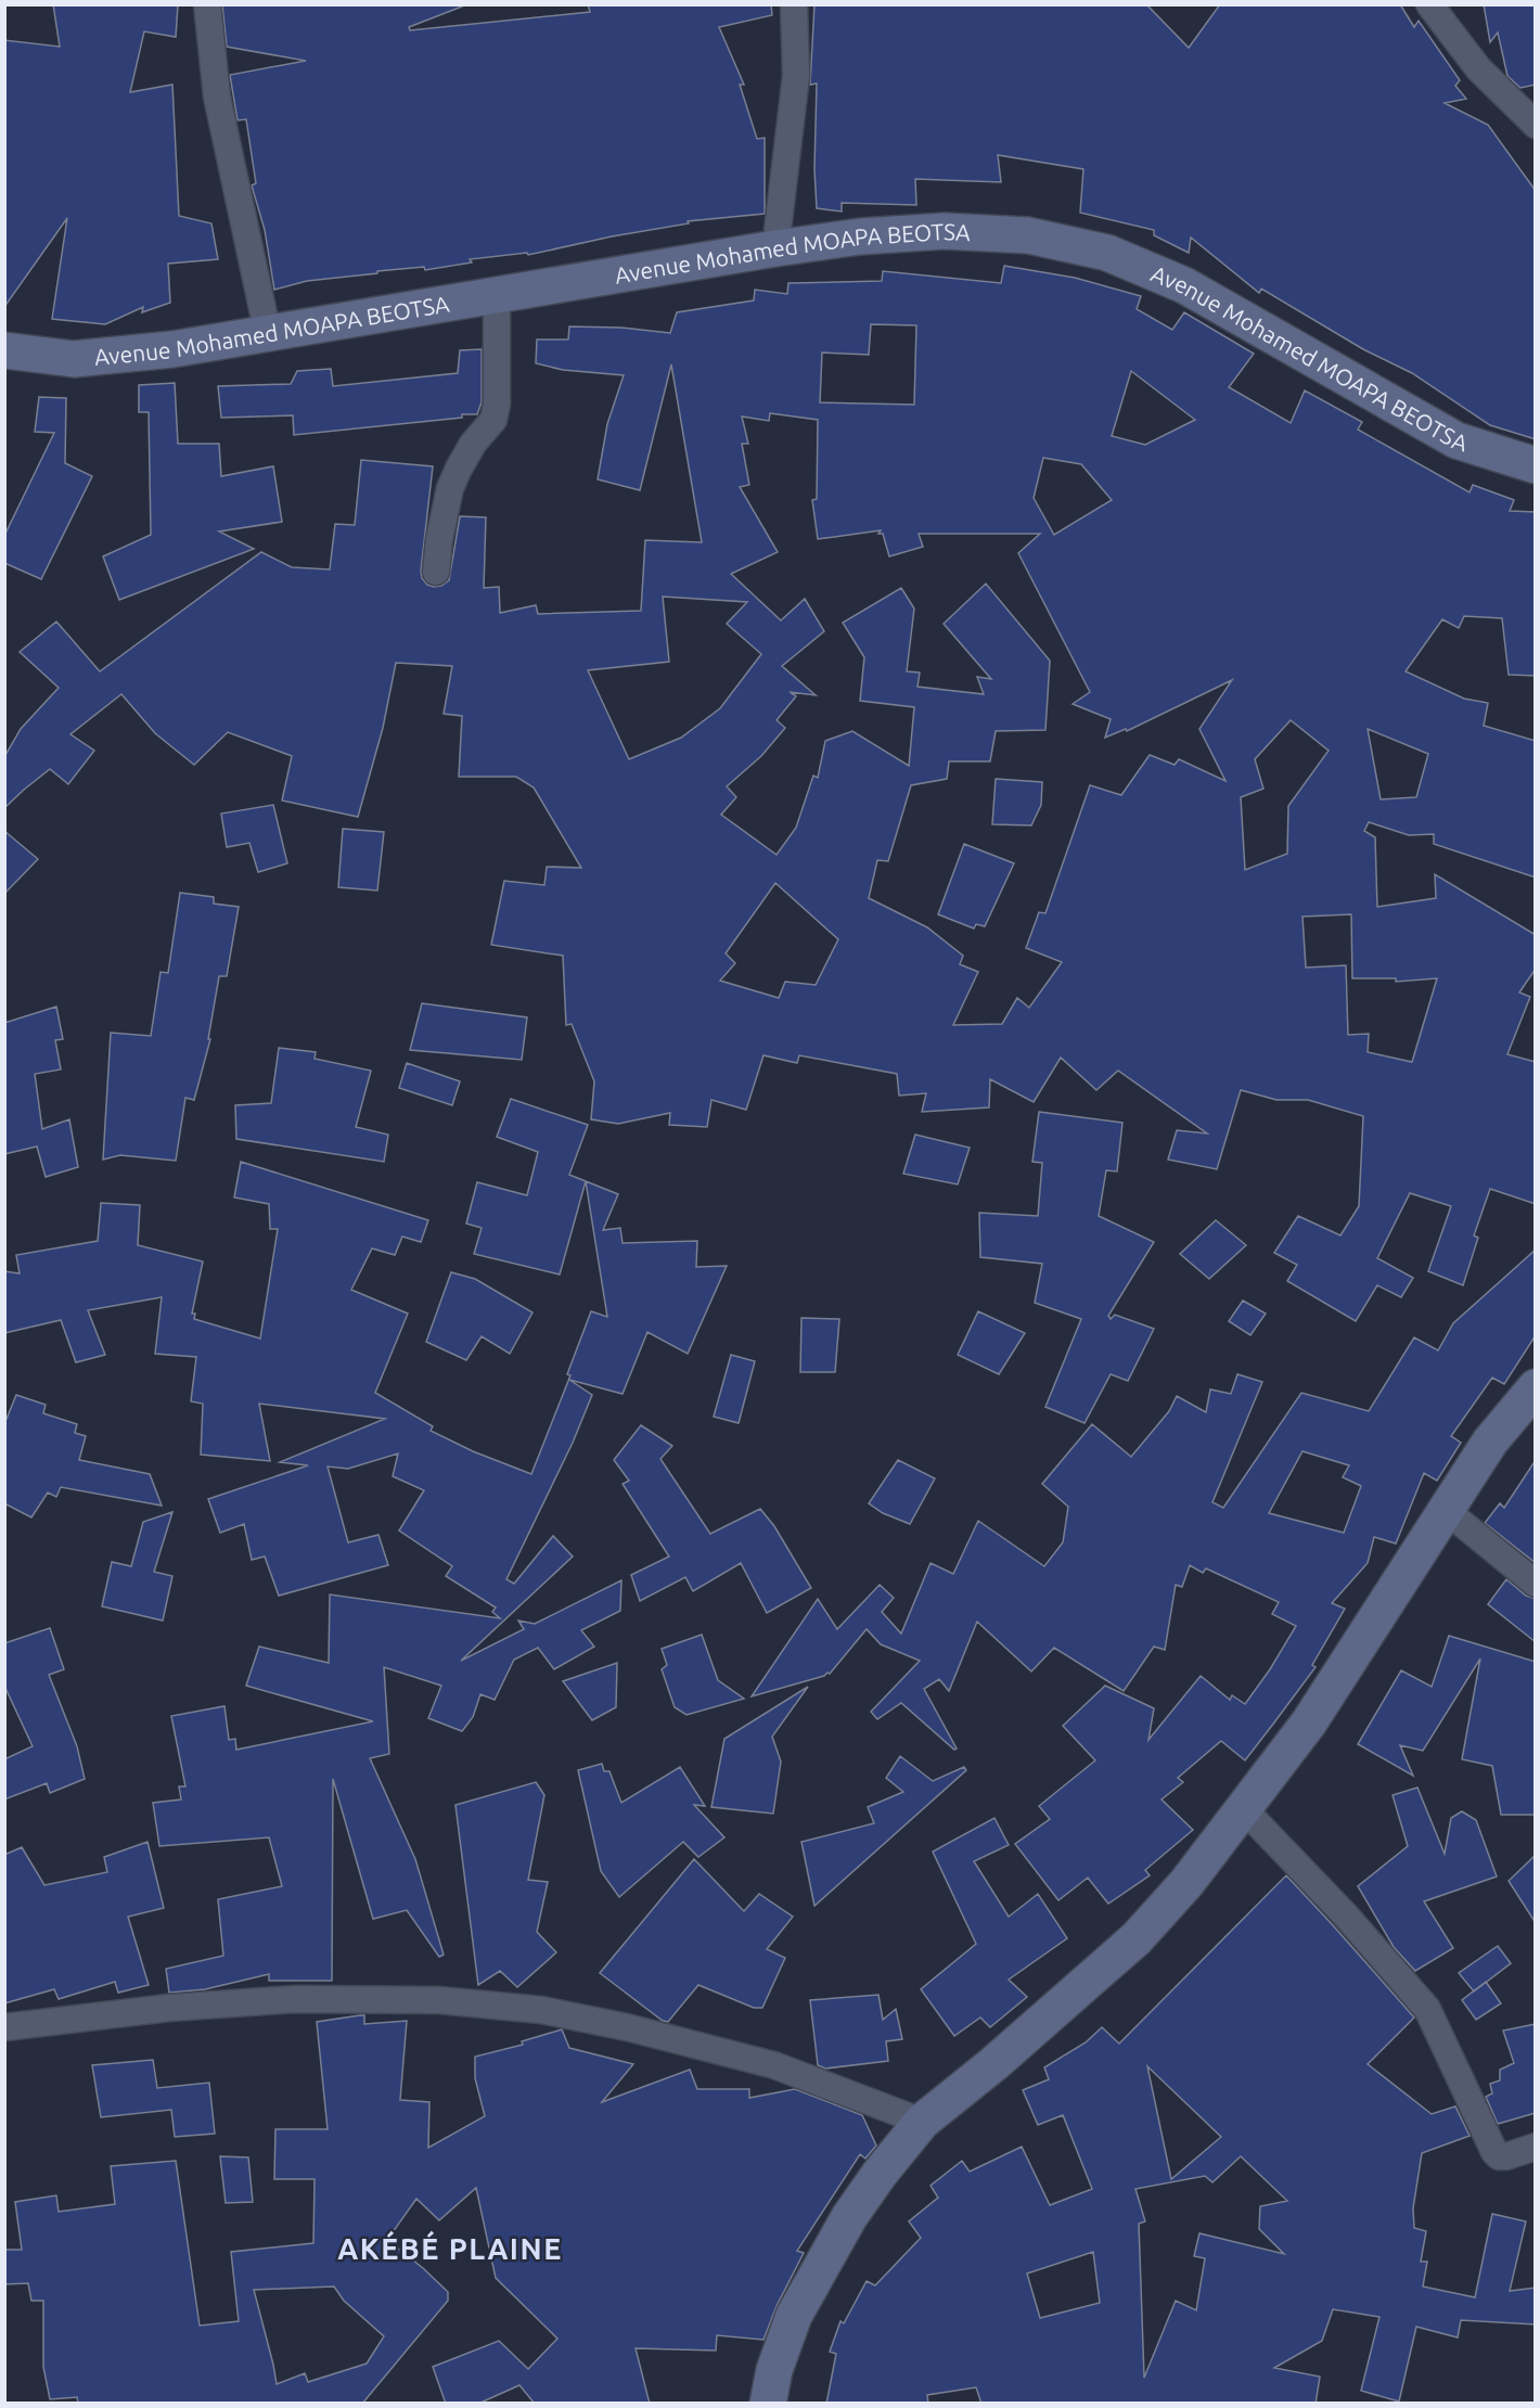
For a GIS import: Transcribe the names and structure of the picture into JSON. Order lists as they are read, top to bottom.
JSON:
{
  "streets": {
    "main road": ["Avenue Mohamed MOAPA BEOTSA"]
  },
  "districts": ["AKÉBÉ PLAINE"]
}
